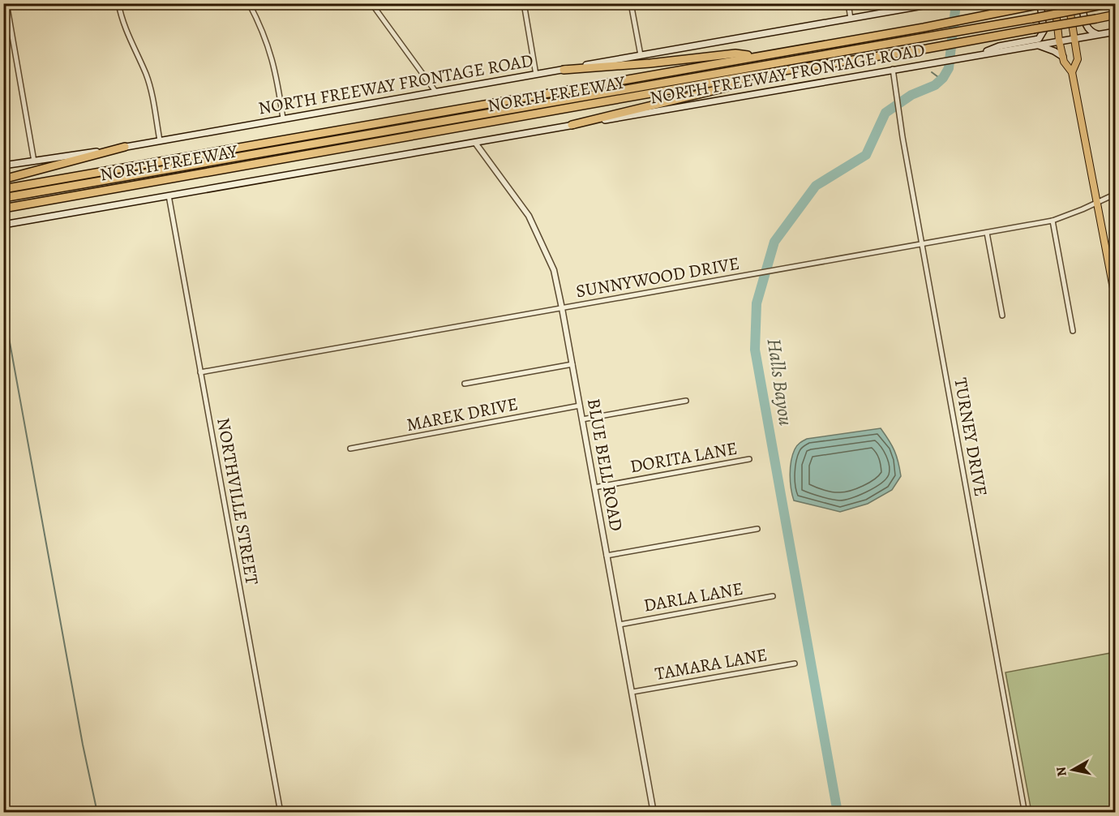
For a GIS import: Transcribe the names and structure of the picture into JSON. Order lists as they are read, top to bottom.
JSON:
{
  "streets": {
    "highway": ["NORTH FREEWAY"],
    "main road": ["NORTH FREEWAY FRONTAGE ROAD"],
    "street": [
      "SUNNYWOOD DRIVE",
      "MAREK DRIVE",
      "TURNEY DRIVE",
      "DORITA LANE",
      "BLUE BELL ROAD",
      "NORTHVILLE STREET",
      "DARLA LANE",
      "TAMARA LANE"
    ]
  },
  "crossings": [
    ["NORTH FREEWAY FRONTAGE ROAD", "TURNEY DRIVE"],
    ["NORTH FREEWAY FRONTAGE ROAD", "BLUE BELL ROAD"],
    ["NORTH FREEWAY FRONTAGE ROAD", "NORTHVILLE STREET"],
    ["SUNNYWOOD DRIVE", "TURNEY DRIVE"],
    ["SUNNYWOOD DRIVE", "BLUE BELL ROAD"],
    ["SUNNYWOOD DRIVE", "NORTHVILLE STREET"],
    ["MAREK DRIVE", "BLUE BELL ROAD"],
    ["DORITA LANE", "BLUE BELL ROAD"],
    ["BLUE BELL ROAD", "DARLA LANE"],
    ["BLUE BELL ROAD", "TAMARA LANE"]
  ],
  "water": ["Halls Bayou"],
  "north": "left"
}
